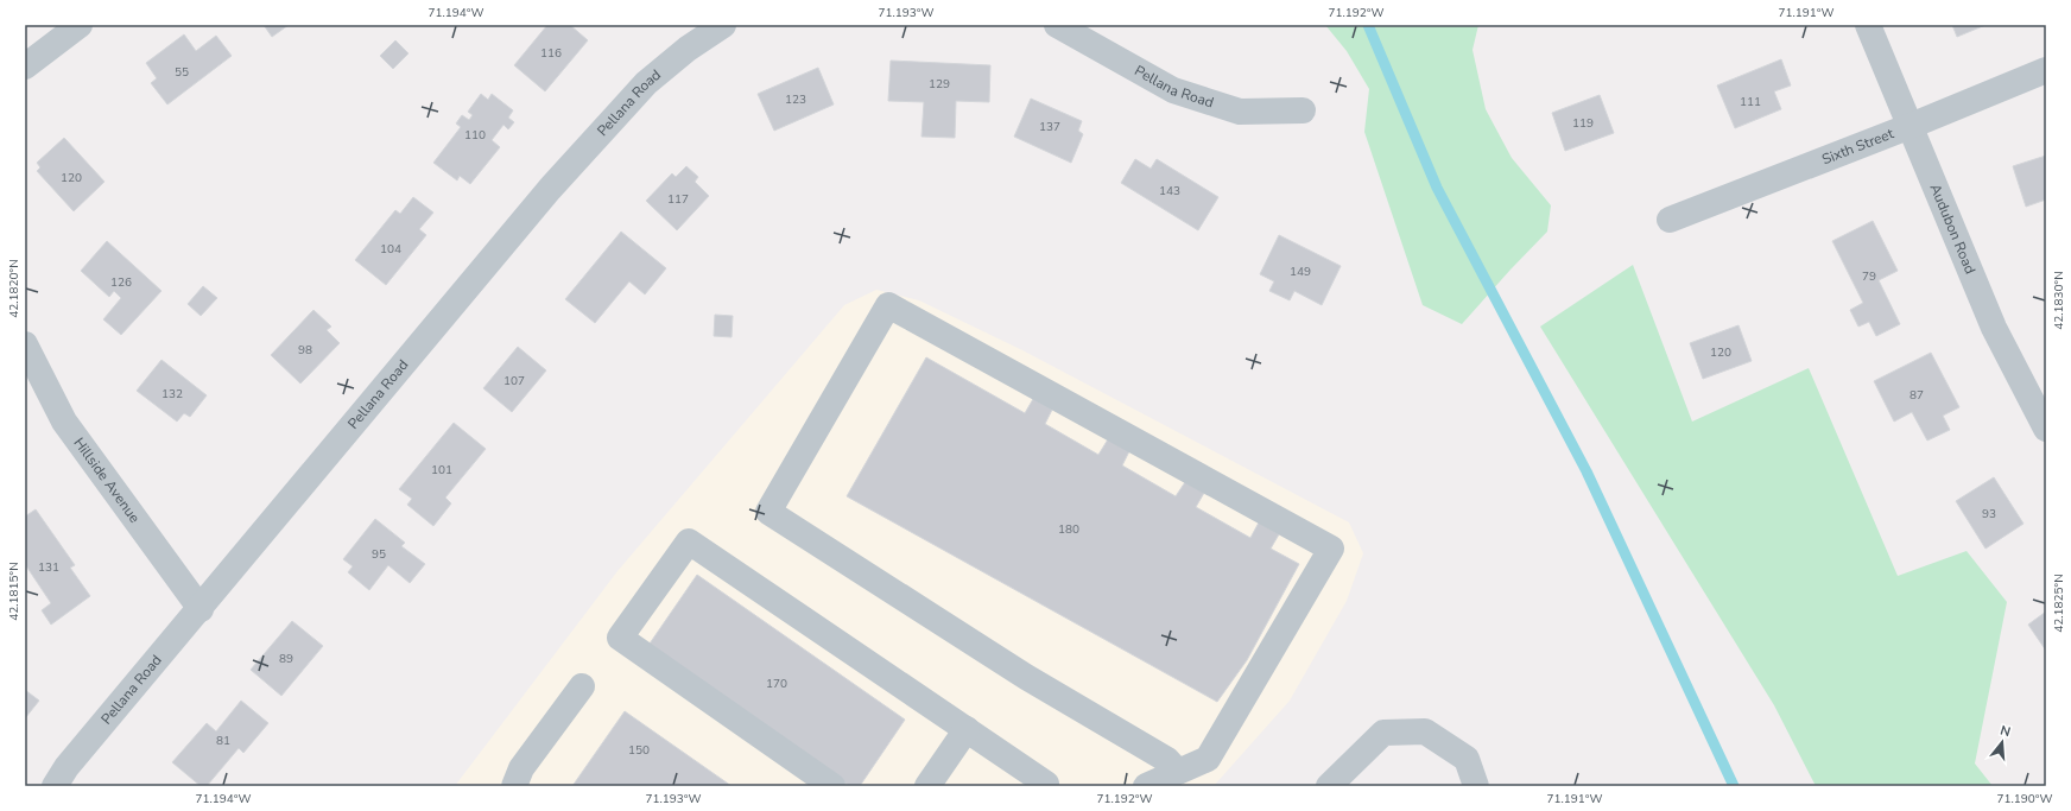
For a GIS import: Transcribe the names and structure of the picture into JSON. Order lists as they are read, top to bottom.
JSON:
{
  "streets": {
    "street": [
      "Pellana Road",
      "Sixth Street",
      "Audubon Road",
      "Hillside Avenue"
    ]
  },
  "crossings": [
    ["Pellana Road", "Hillside Avenue"],
    ["Sixth Street", "Audubon Road"]
  ],
  "house_numbers": [
    "116",
    "55",
    "129",
    "123",
    "111",
    "119",
    "137",
    "110",
    "120",
    "143",
    "117",
    "104",
    "149",
    "79",
    "126",
    "98",
    "120",
    "107",
    "132",
    "87",
    "101",
    "93",
    "180",
    "95",
    "131",
    "89",
    "170",
    "81",
    "150"
  ],
  "north": "top",
  "coordinates": [
    "71.194°W",
    "71.193°W",
    "71.192°W",
    "71.191°W",
    "42.1820°N",
    "42.1830°N",
    "42.1815°N",
    "42.1825°N",
    "71.190°W"
  ]
}
